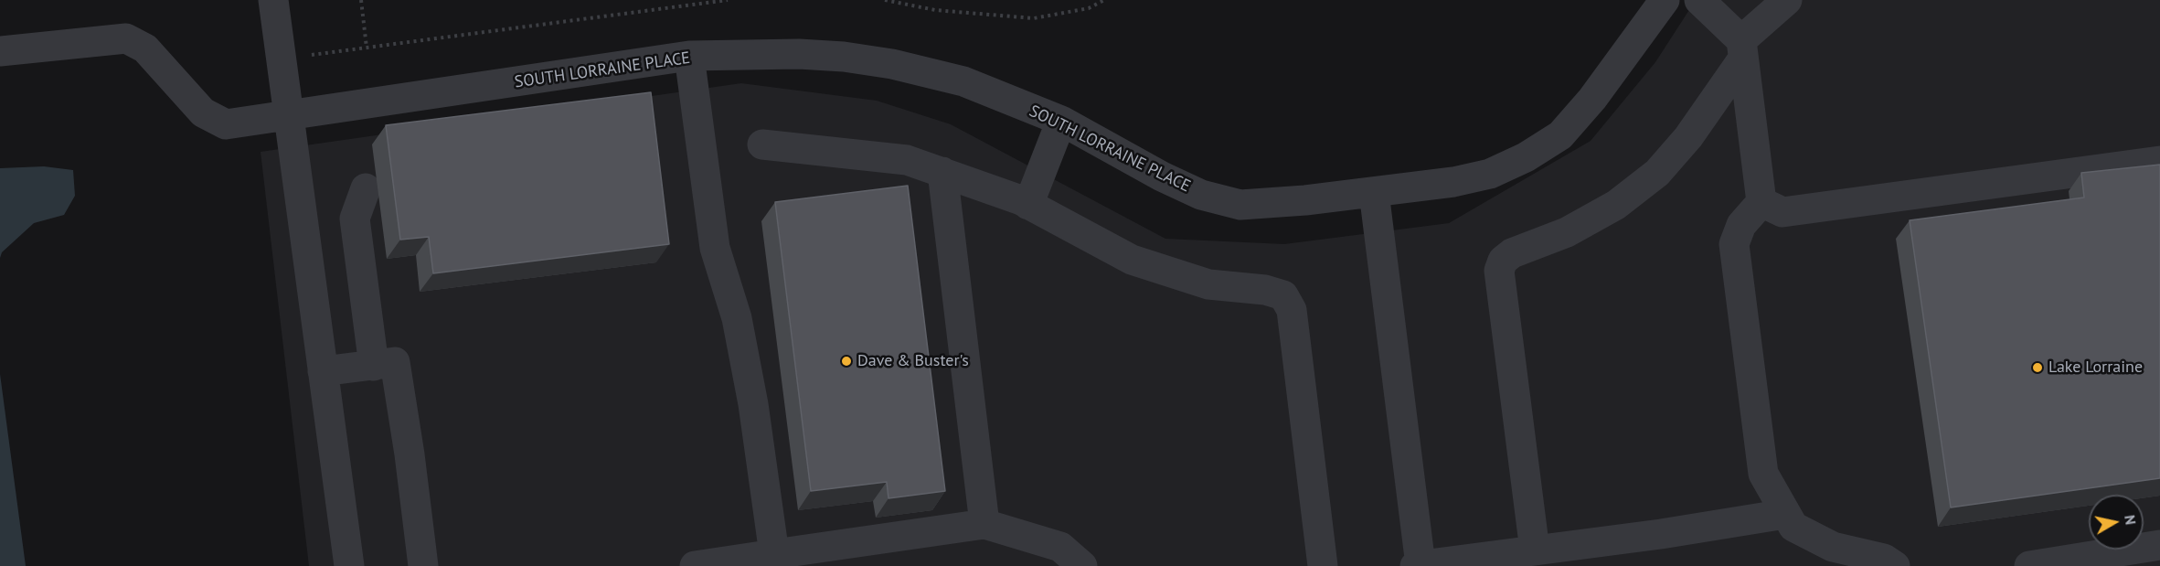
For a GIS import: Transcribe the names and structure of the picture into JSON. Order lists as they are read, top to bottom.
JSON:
{
  "streets": {
    "street": ["SOUTH LORRAINE PLACE"]
  },
  "places": ["Dave & Buster's", "Lake Lorraine"],
  "north": "right"
}
